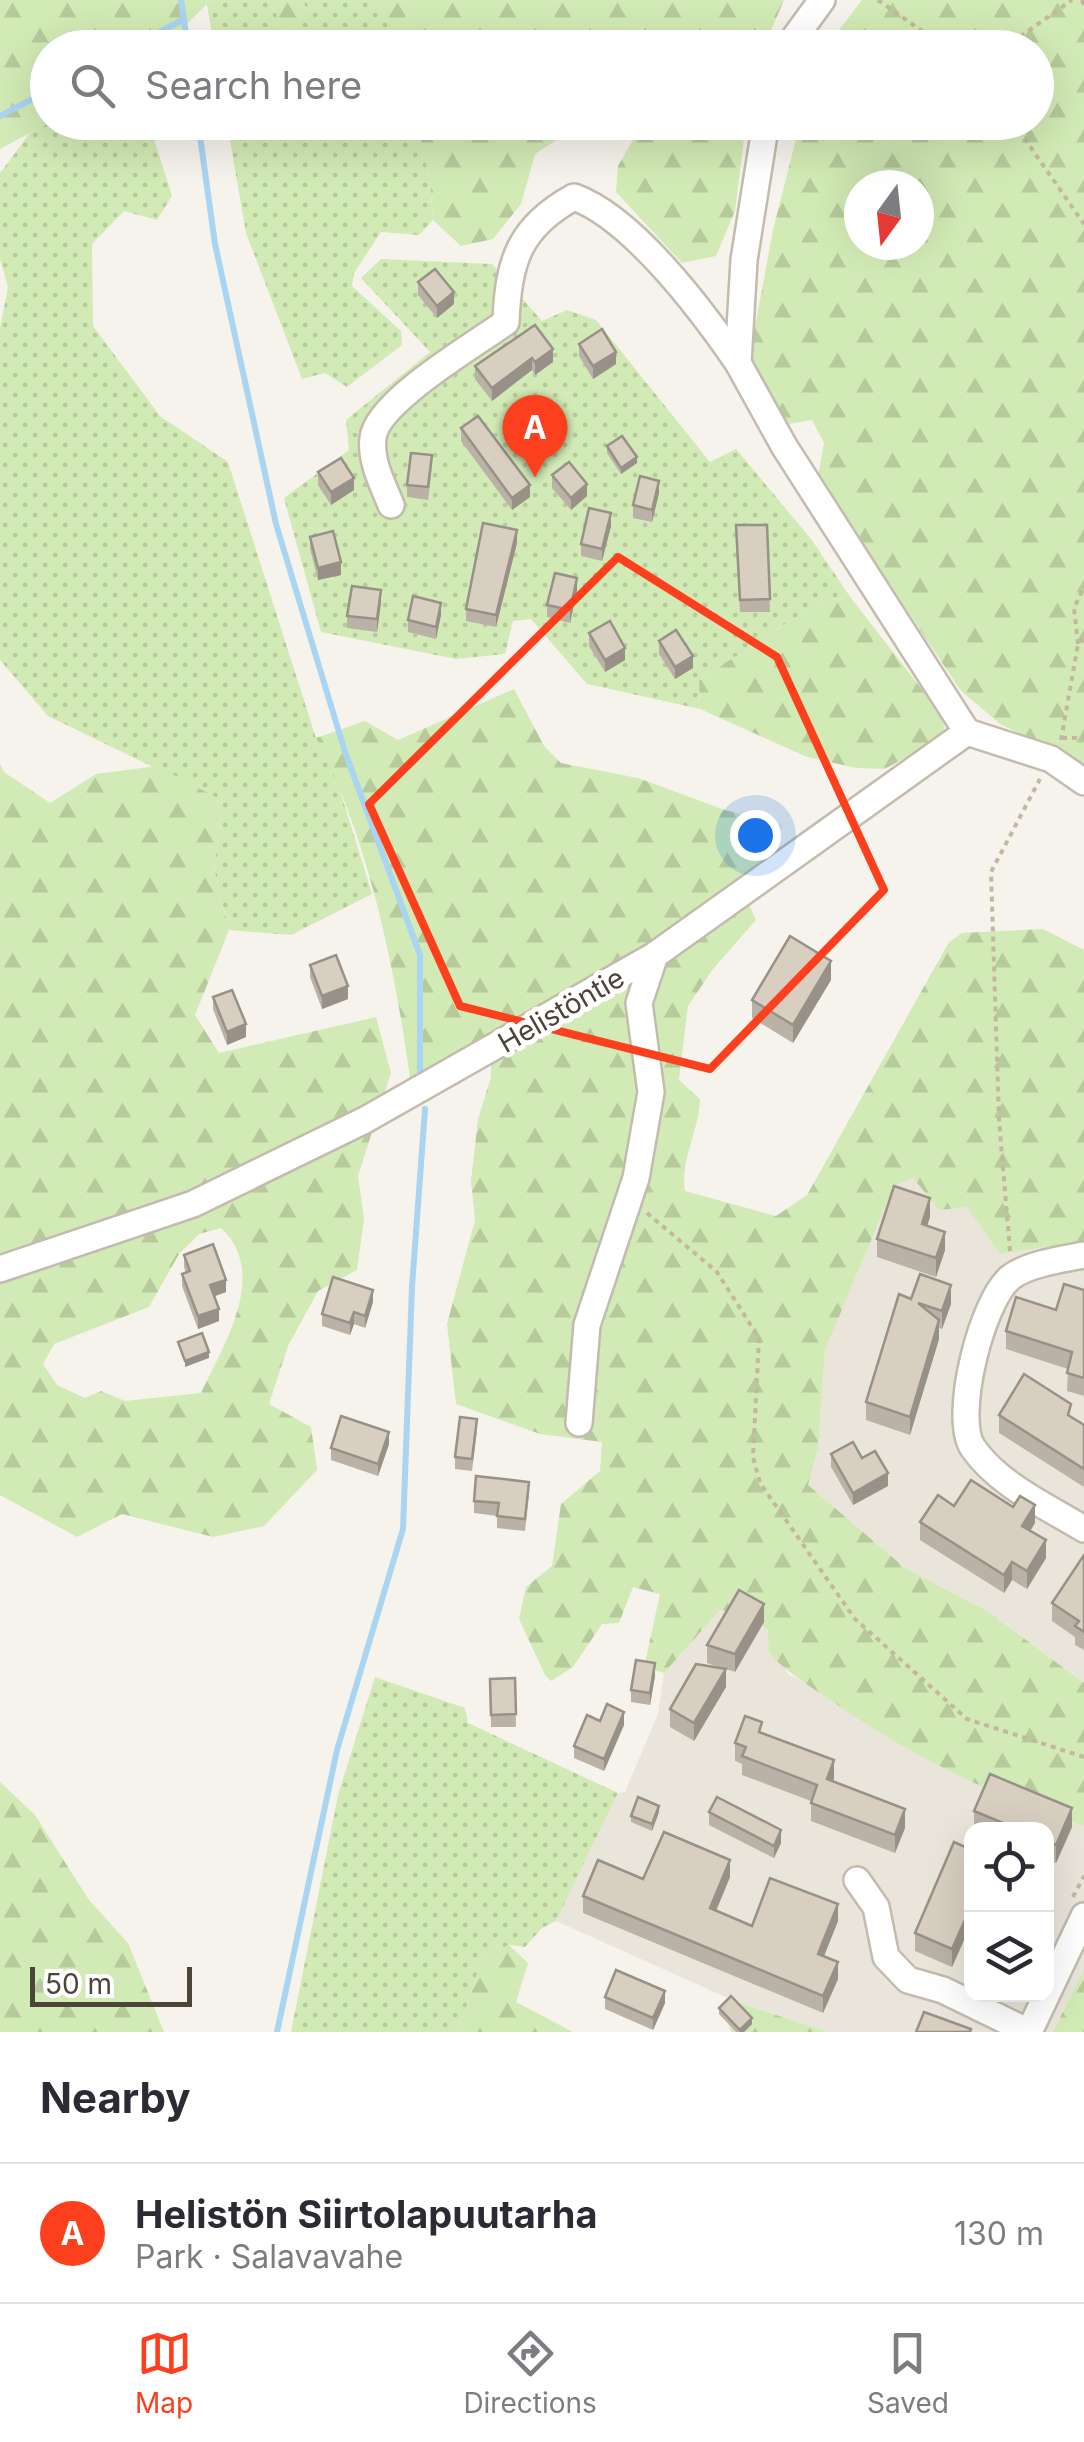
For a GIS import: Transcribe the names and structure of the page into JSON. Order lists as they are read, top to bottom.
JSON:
{
  "streets": {
    "street": ["Helistöntie"]
  },
  "scale_bar": "50 m",
  "north": "bottom",
  "page": {
    "search": "Search here",
    "pins": "A",
    "scale": "50 m",
    "heading": "Nearby",
    "list": [
      {
        "mark": "A",
        "name": "Helistön Siirtolapuutarha",
        "note": "Park · Salavavahe",
        "value": "130 m"
      }
    ],
    "nav": ["Map", "Directions", "Saved"]
  }
}
